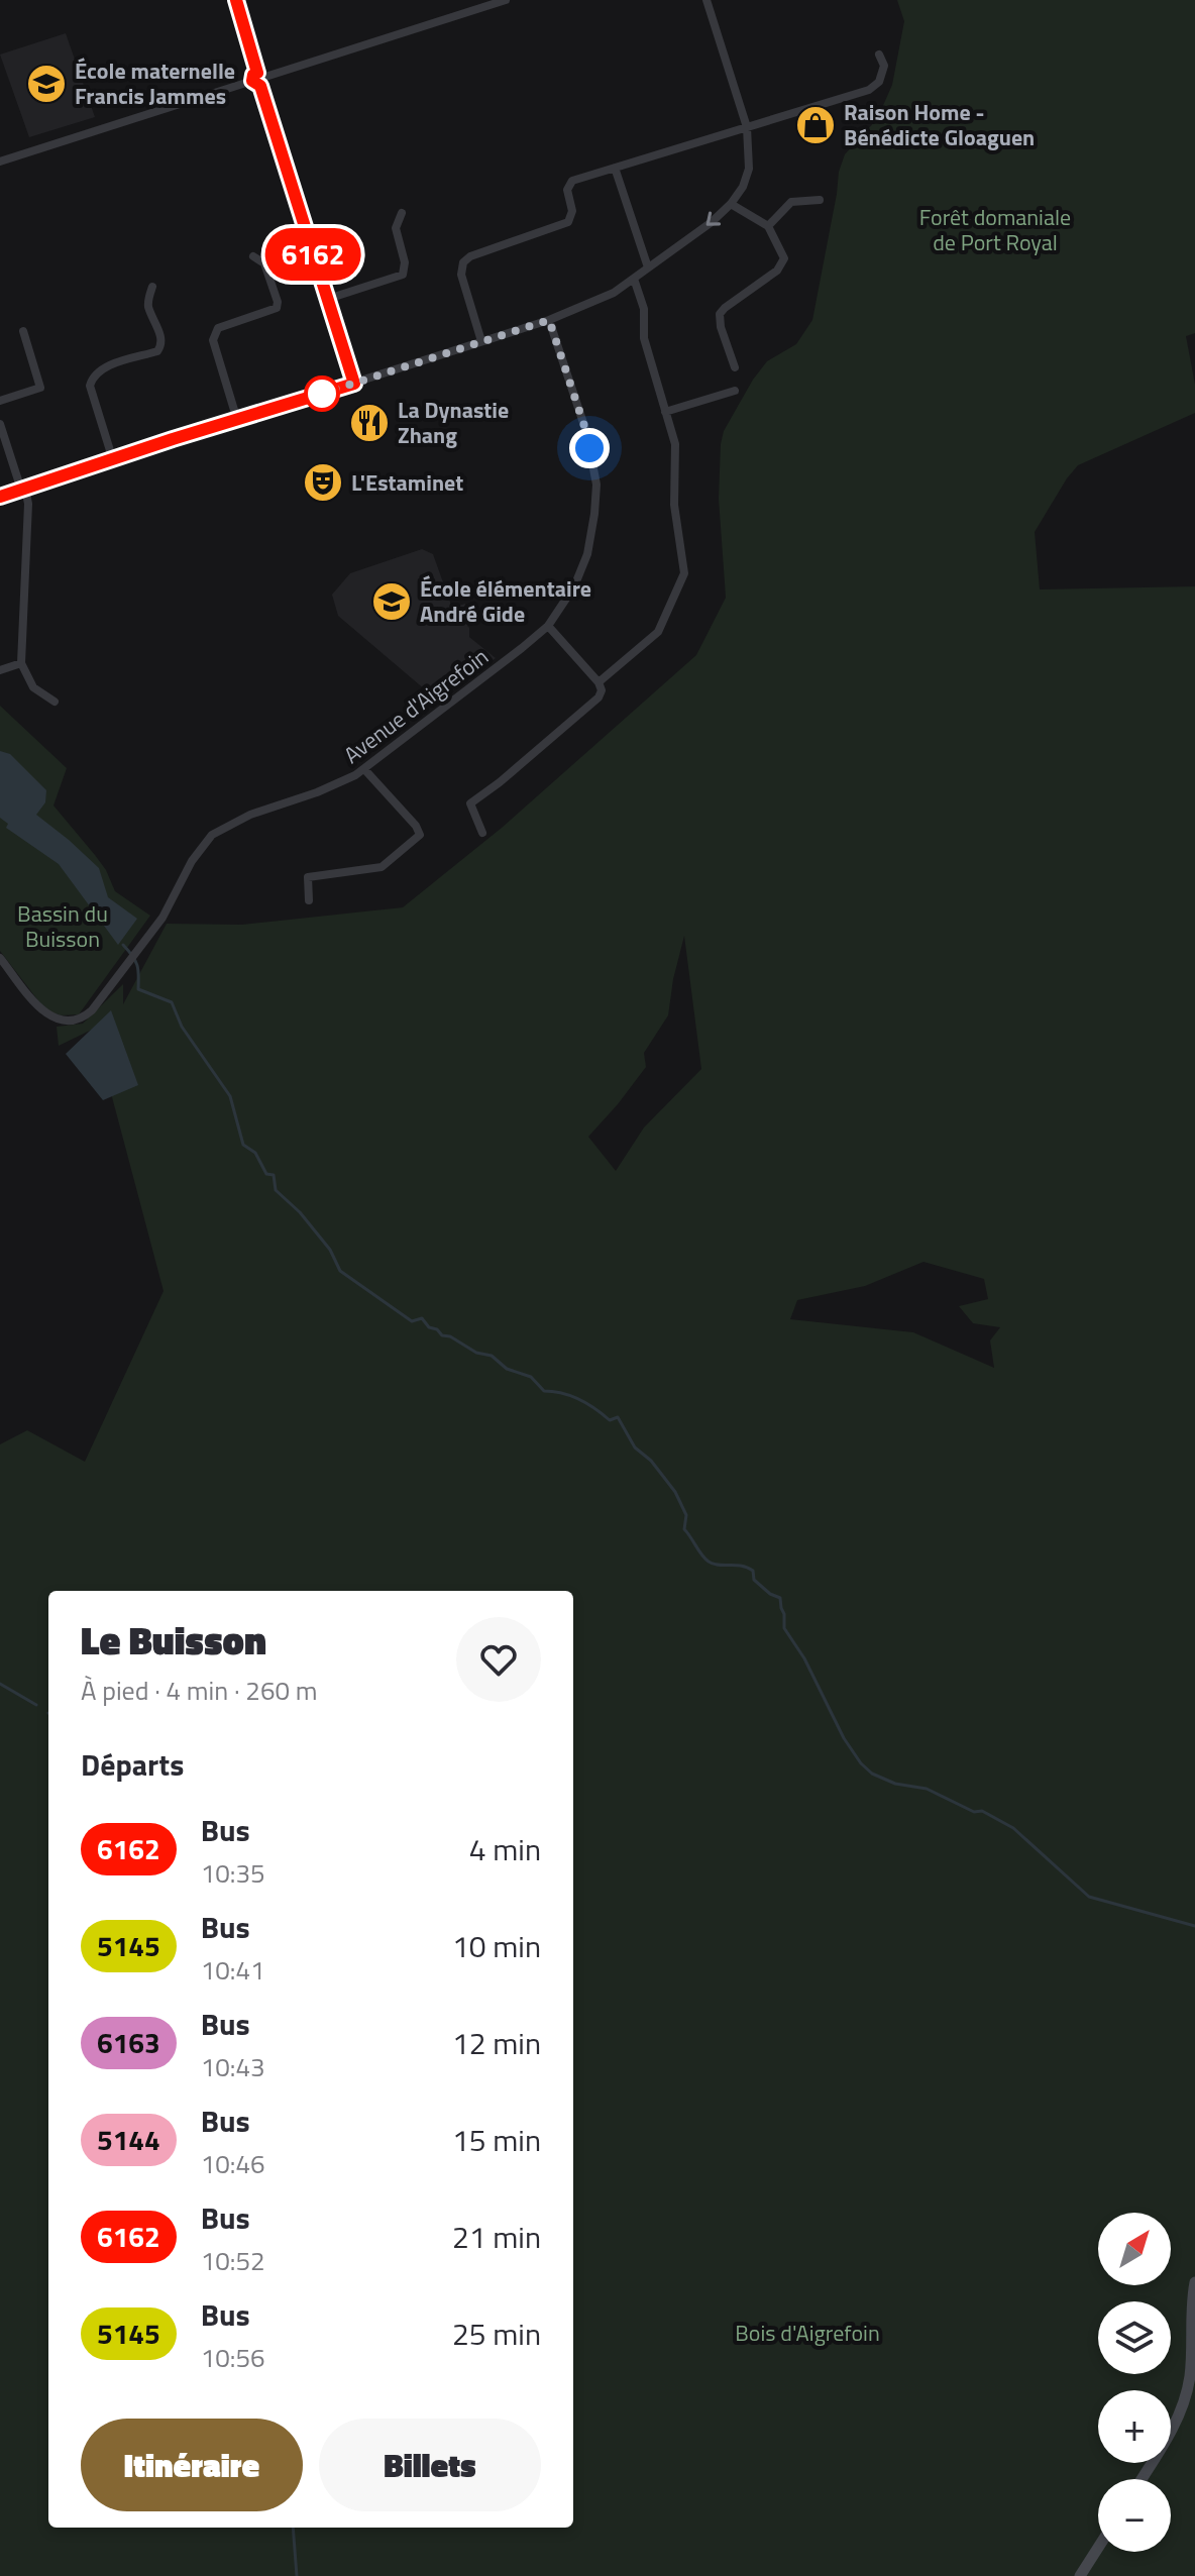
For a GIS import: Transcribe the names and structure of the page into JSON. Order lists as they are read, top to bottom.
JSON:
{
  "streets": {
    "street": ["Avenue d'Aigrefoin"]
  },
  "parks": ["Forêt domaniale de Port Royal", "Bassin du Buisson", "Bois d'Aigrefoin"],
  "places": {
    "school or university": ["École maternelle Francis Jammes", "École élémentaire André Gide"],
    "shop": ["Raison Home - Bénédicte Gloaguen"],
    "restaurant": ["La Dynastie Zhang"],
    "theatre": ["L'Estaminet"]
  },
  "lines": ["bus line 6162"],
  "north": "top right",
  "page": {
    "on_map": "6162",
    "heading": [
      ["Le Buisson", "À pied · 4 min · 260 m"],
      "Départs"
    ],
    "list": [
      {
        "mark": "6162",
        "name": "Bus",
        "note": "10:35",
        "value": "4 min"
      },
      {
        "mark": "5145",
        "name": "Bus",
        "note": "10:41",
        "value": "10 min"
      },
      {
        "mark": "6163",
        "name": "Bus",
        "note": "10:43",
        "value": "12 min"
      },
      {
        "mark": "5144",
        "name": "Bus",
        "note": "10:46",
        "value": "15 min"
      },
      {
        "mark": "6162",
        "name": "Bus",
        "note": "10:52",
        "value": "21 min"
      },
      {
        "mark": "5145",
        "name": "Bus",
        "note": "10:56",
        "value": "25 min"
      }
    ],
    "map_buttons": ["+", "−"],
    "buttons": ["Itinéraire", "Billets"]
  }
}
